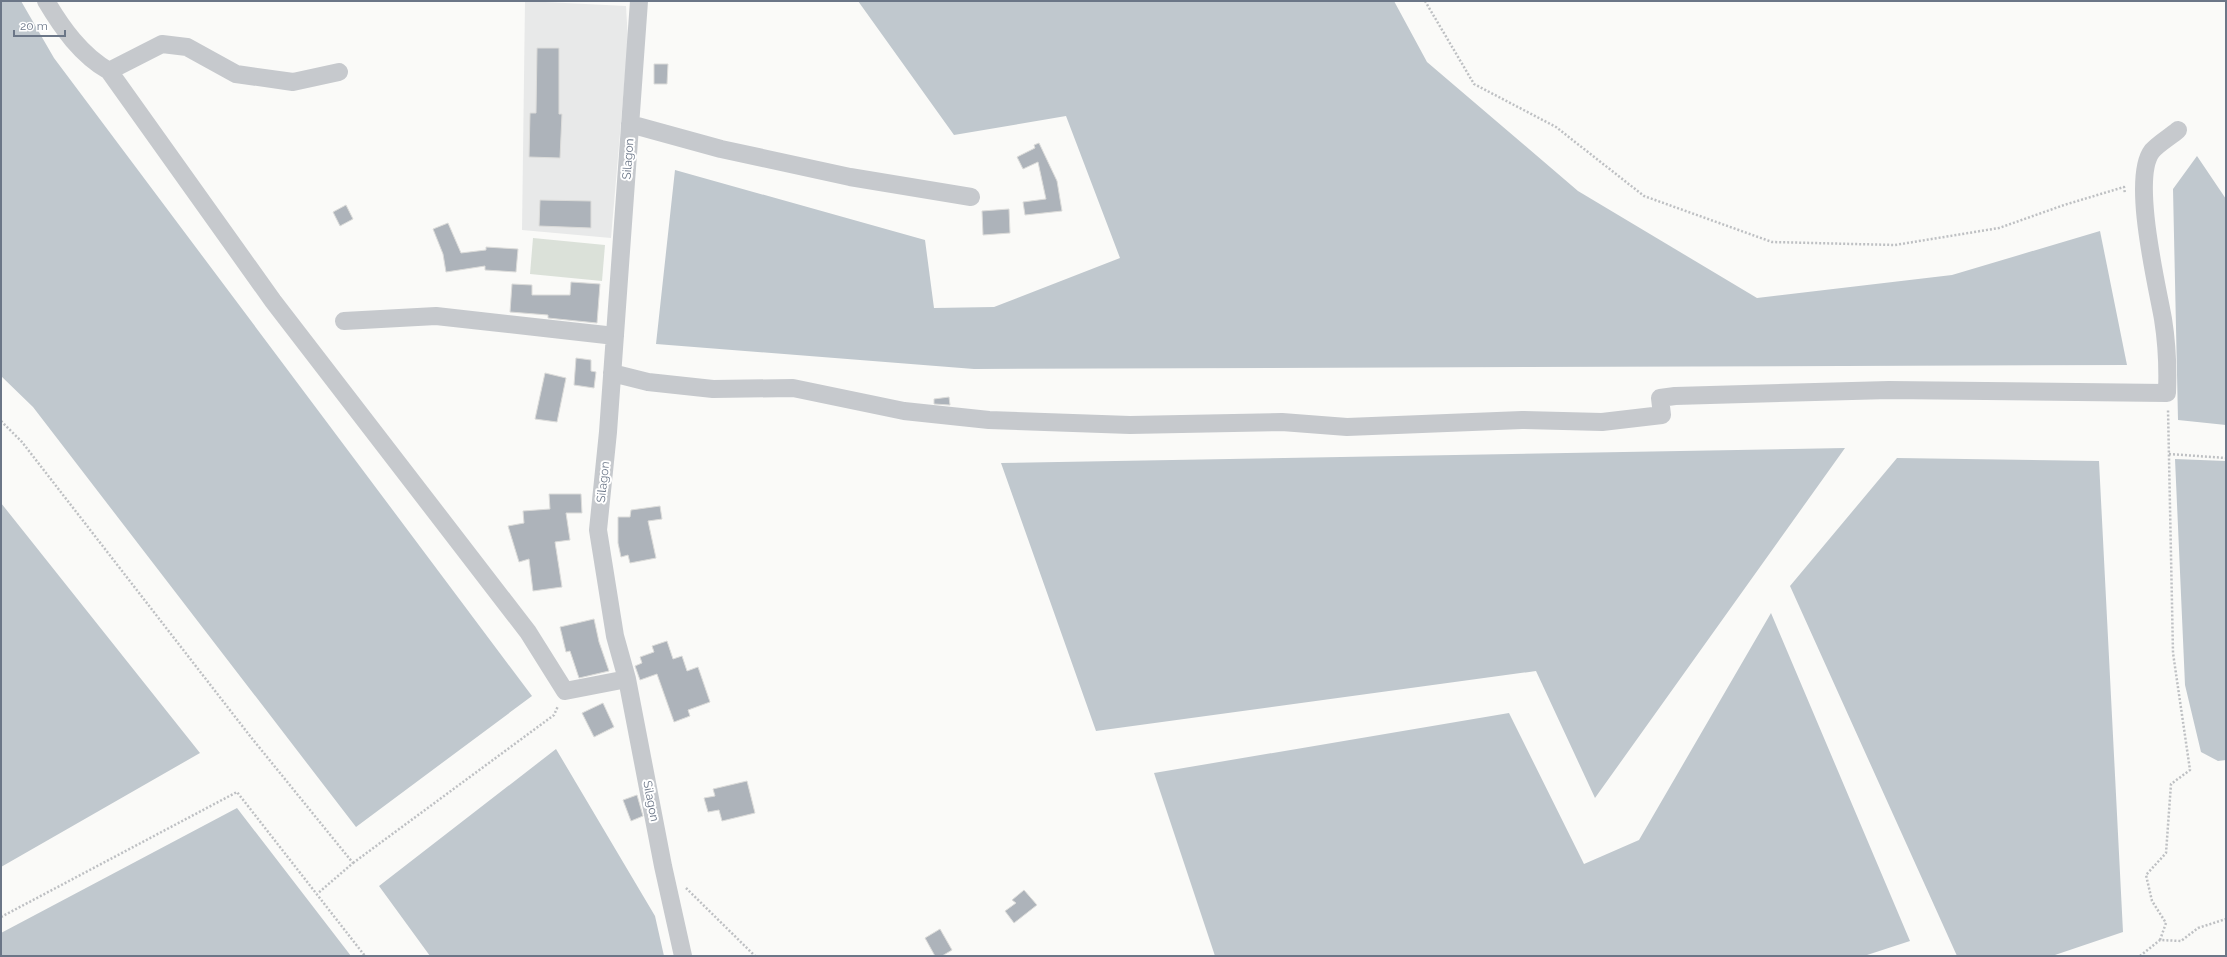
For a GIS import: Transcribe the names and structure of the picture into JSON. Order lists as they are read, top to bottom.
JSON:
{
  "streets": {
    "street": ["Silagon"]
  },
  "scale_bar": "20 m"
}
